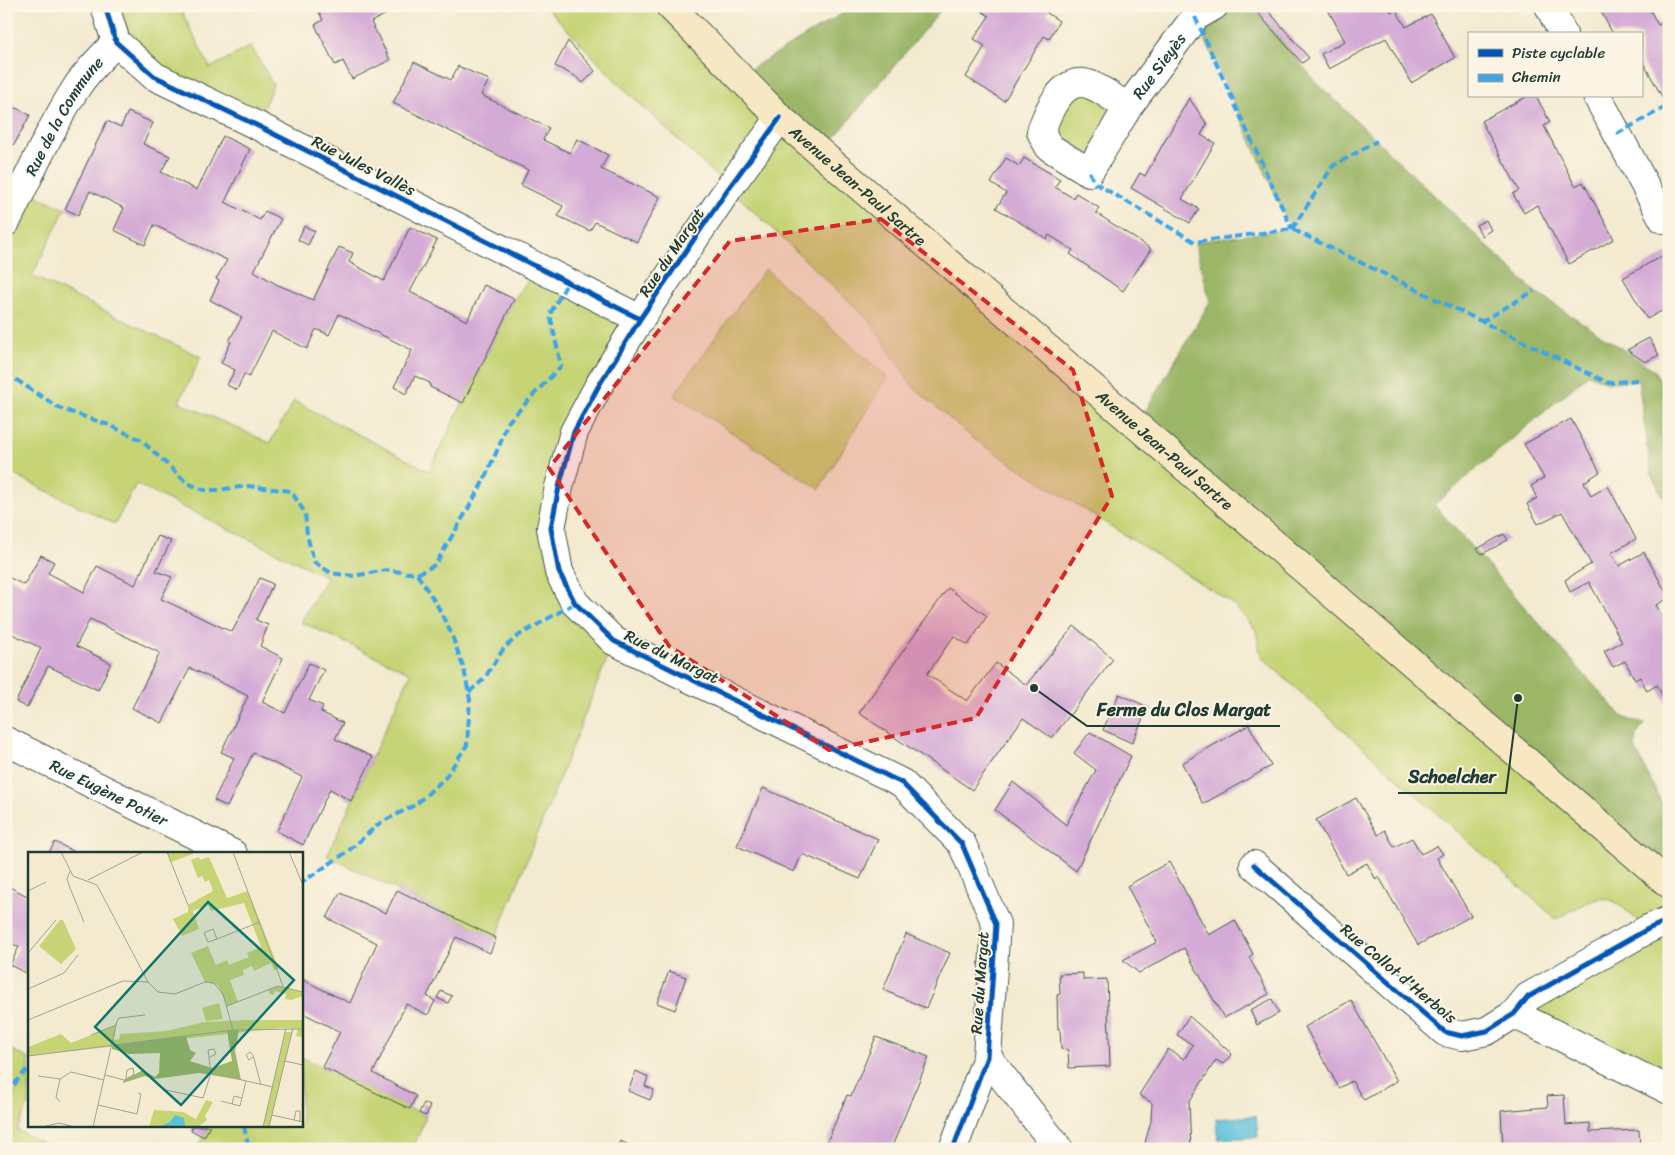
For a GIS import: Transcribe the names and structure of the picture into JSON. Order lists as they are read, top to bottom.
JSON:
{
  "streets": {
    "main road": ["Avenue Jean-Paul Sartre"],
    "street": [
      "Rue Sieyès",
      "Rue de la Commune",
      "Rue Jules Vallès",
      "Rue du Margat",
      "Rue Eugène Potier",
      "Rue Collot d'Herbois"
    ]
  },
  "crossings": [
    ["Rue de la Commune", "Rue Jules Vallès"],
    ["Rue Jules Vallès", "Rue du Margat"],
    ["Avenue Jean-Paul Sartre", "Rue du Margat"]
  ],
  "places": ["Ferme du Clos Margat", "Schoelcher"],
  "legend": ["Piste cyclable", "Chemin"]
}
